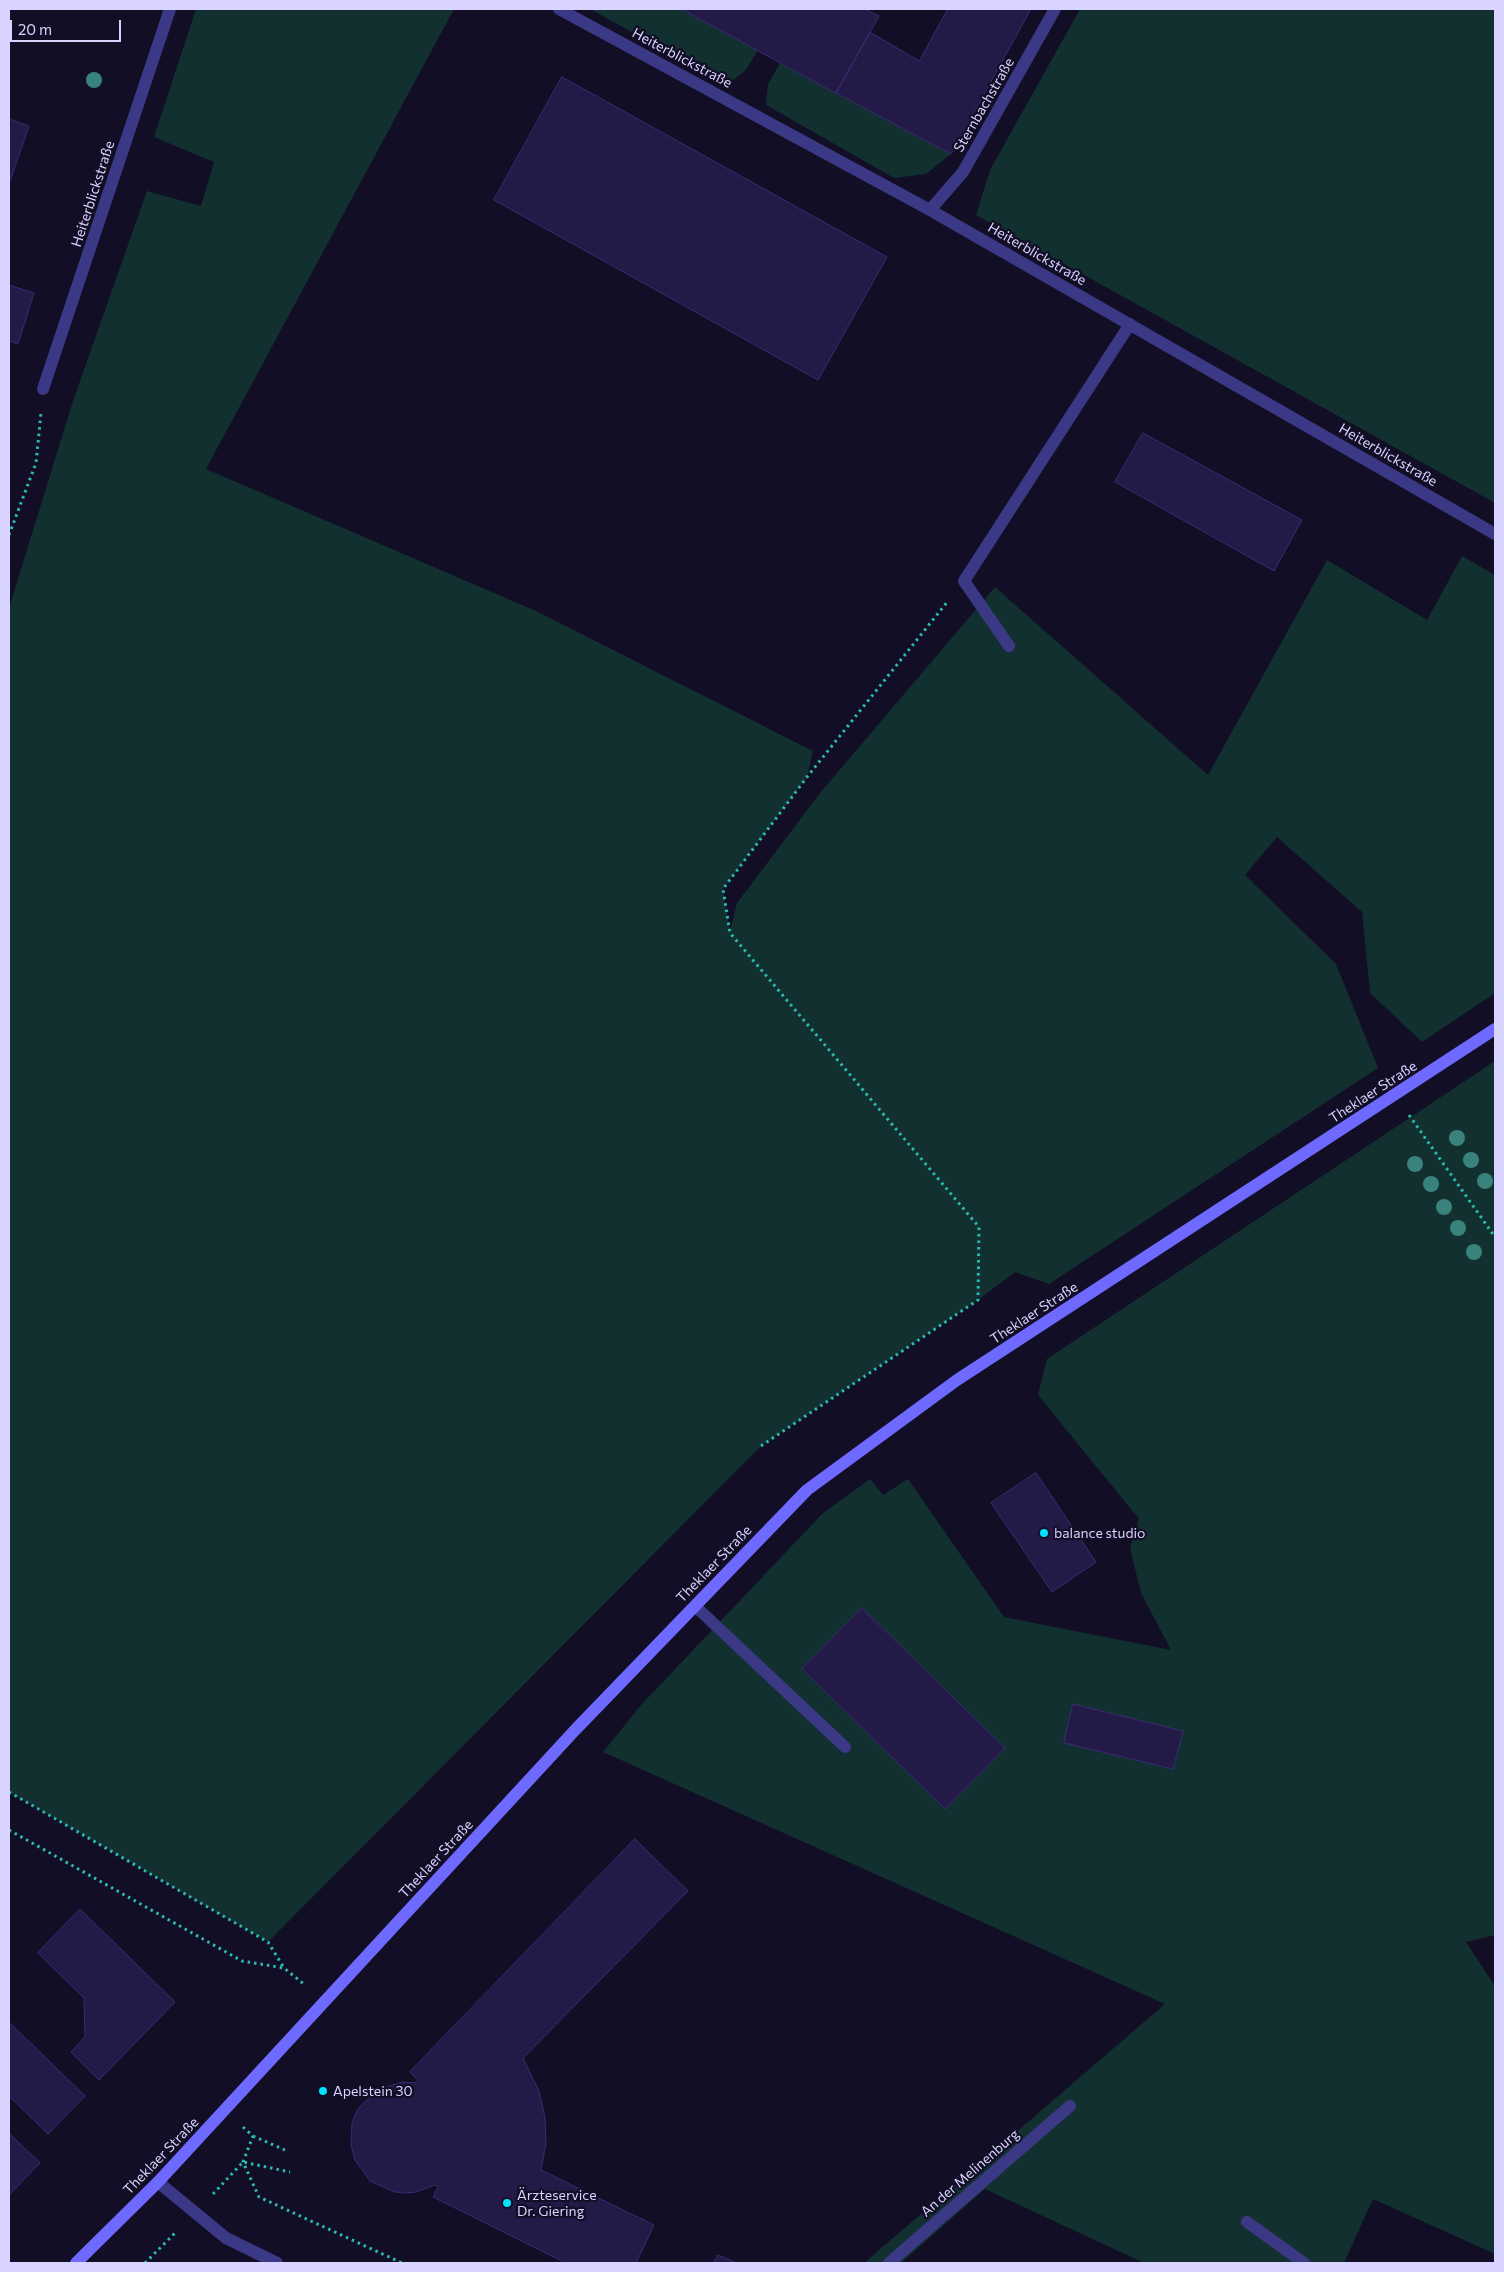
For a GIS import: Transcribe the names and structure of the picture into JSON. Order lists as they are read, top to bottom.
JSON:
{
  "streets": {
    "main road": ["Theklaer Straße"],
    "street": ["Heiterblickstraße", "Sternbachstraße", "An der Melinenburg"]
  },
  "crossings": [
    ["Heiterblickstraße", "Sternbachstraße"]
  ],
  "places": ["balance studio", "Apelstein 30", "Ärzteservice Dr. Giering"],
  "scale_bar": "20 m"
}
